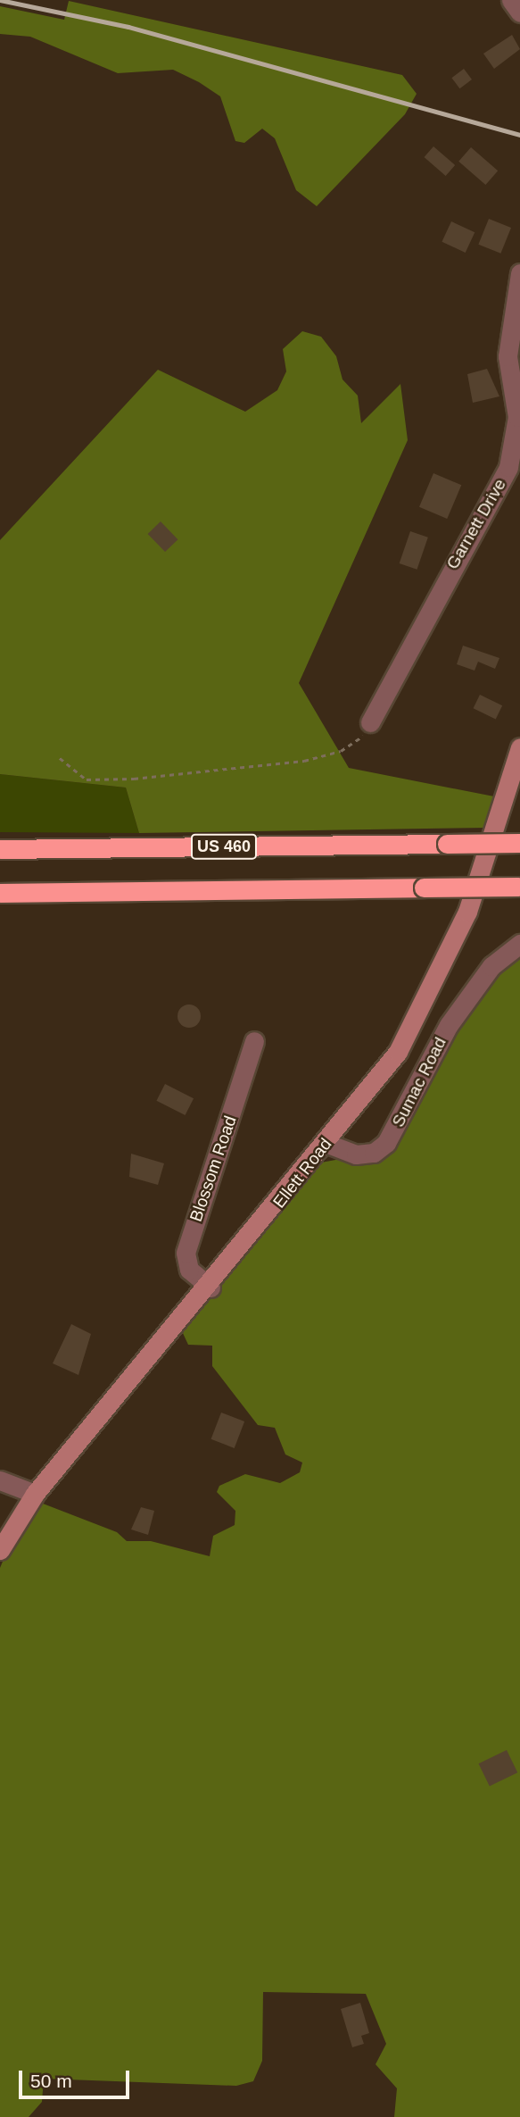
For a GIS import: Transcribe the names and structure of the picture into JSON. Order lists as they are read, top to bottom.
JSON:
{
  "streets": {
    "highway": ["US 460"],
    "street": [
      "Garnett Drive",
      "Sumac Road",
      "Blossom Road",
      "Ellett Road"
    ]
  },
  "crossings": [
    ["Sumac Road", "Ellett Road"],
    ["Blossom Road", "Ellett Road"]
  ],
  "scale_bar": "50 m"
}
